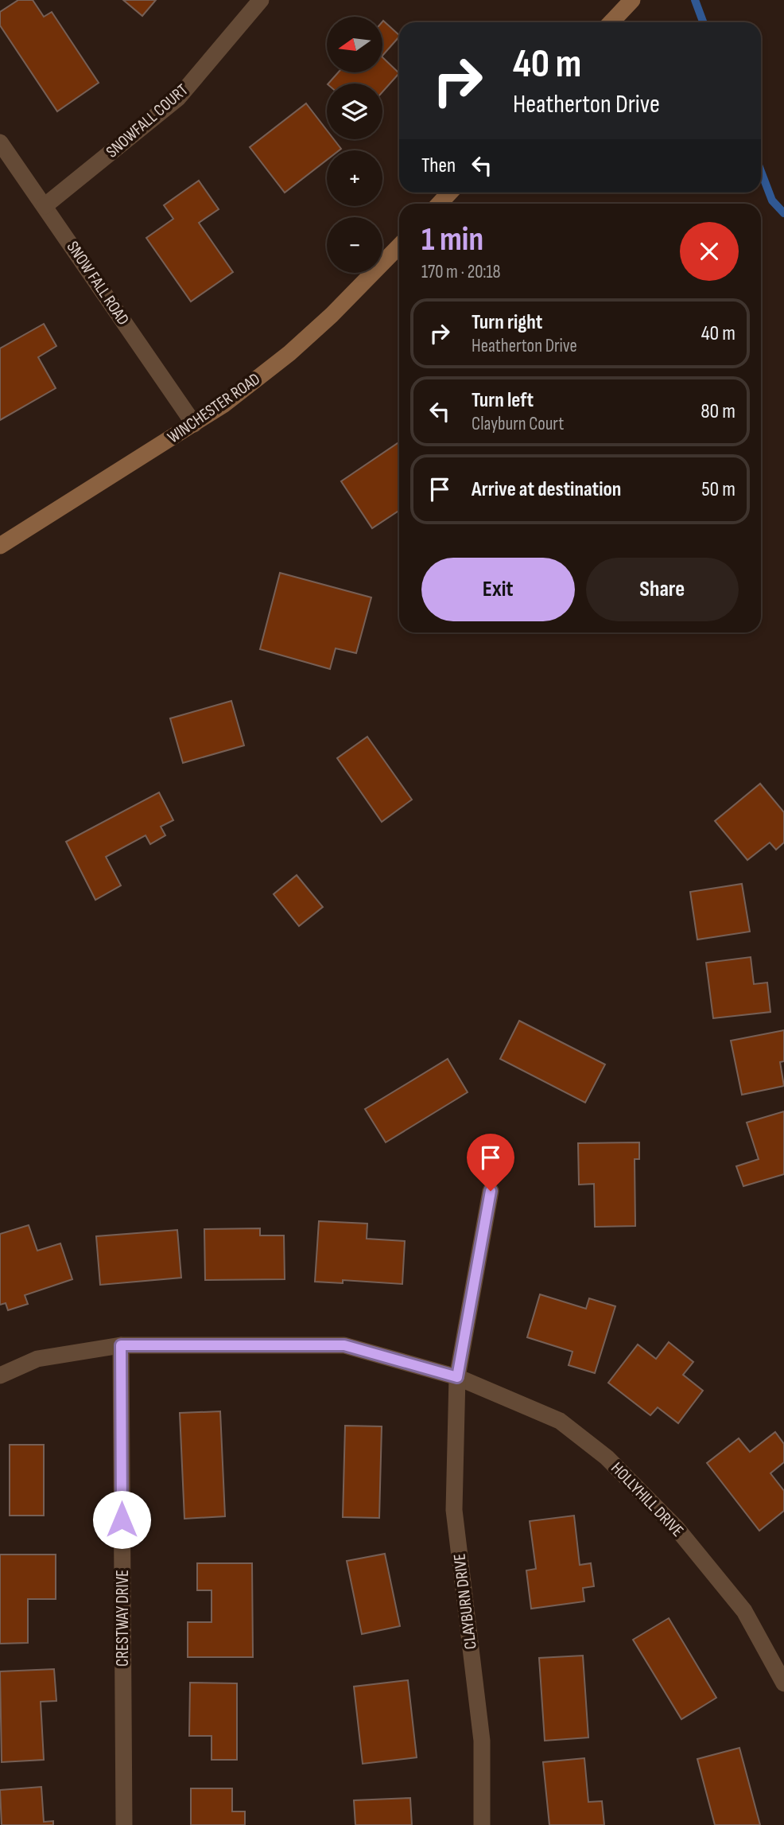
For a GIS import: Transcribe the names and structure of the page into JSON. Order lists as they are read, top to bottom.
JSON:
{
  "streets": {
    "street": [
      "SNOWFALL COURT",
      "SNOW FALL ROAD",
      "WINCHESTER ROAD",
      "HOLLYHILL DRIVE",
      "CLAYBURN DRIVE",
      "CRESTWAY DRIVE"
    ]
  },
  "crossings": [
    ["SNOWFALL COURT", "SNOW FALL ROAD"],
    ["SNOW FALL ROAD", "WINCHESTER ROAD"],
    ["HOLLYHILL DRIVE", "CLAYBURN DRIVE"],
    ["HOLLYHILL DRIVE", "CRESTWAY DRIVE"]
  ],
  "north": "left",
  "page": {
    "map_buttons": ["+", "−"],
    "turn": ["40 m", "Heatherton Drive"],
    "then": "Then",
    "heading": ["1 min", "170 m · 20:18"],
    "list": [
      {
        "name": "Turn right",
        "note": "Heatherton Drive",
        "value": "40 m"
      },
      {
        "name": "Turn left",
        "note": "Clayburn Court",
        "value": "80 m"
      },
      {
        "name": "Arrive at destination",
        "value": "50 m"
      }
    ],
    "buttons": ["Exit", "Share"]
  }
}
